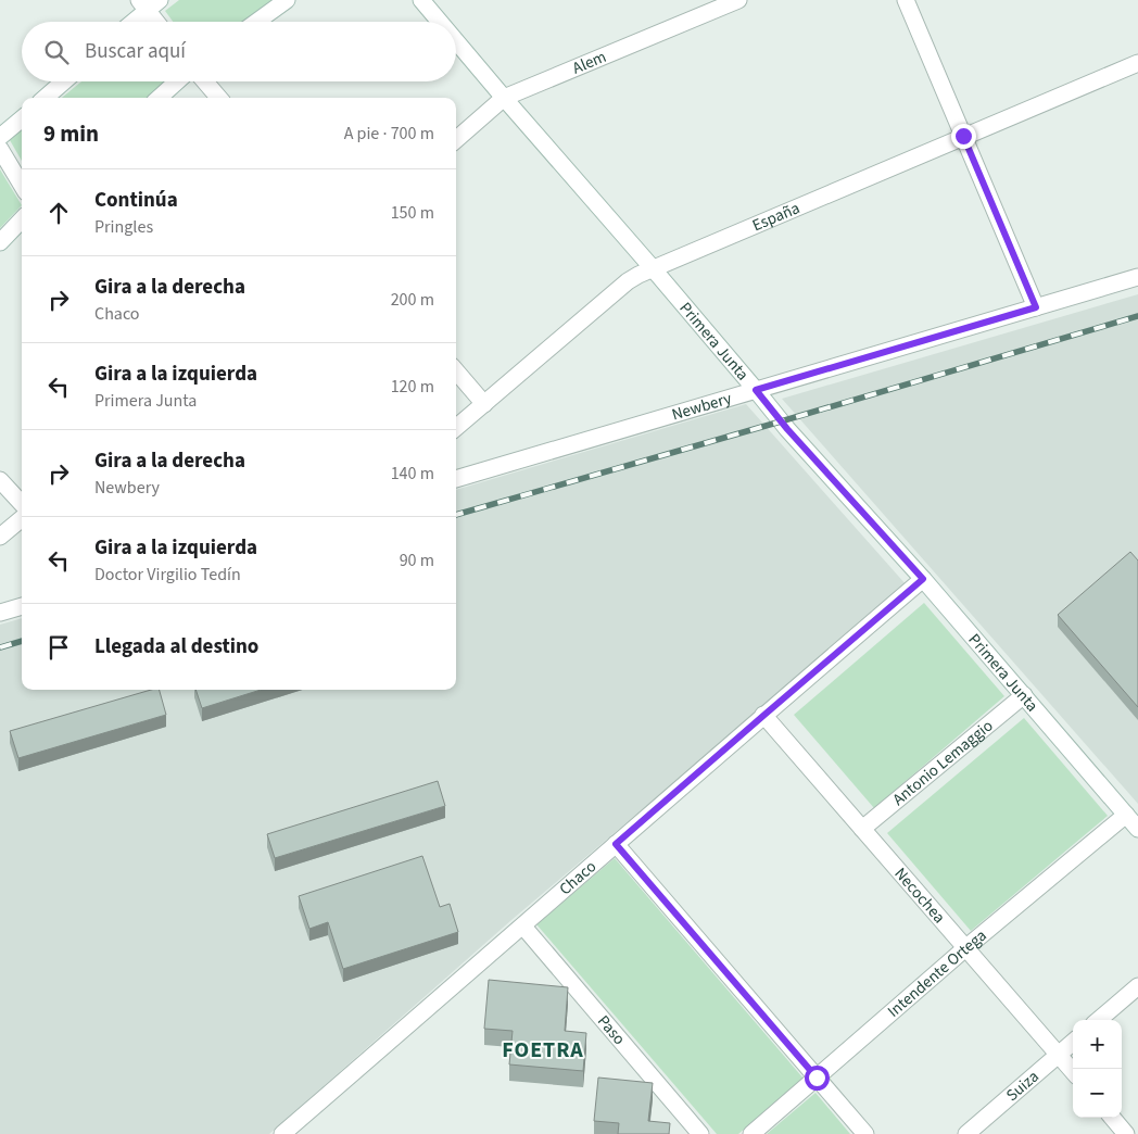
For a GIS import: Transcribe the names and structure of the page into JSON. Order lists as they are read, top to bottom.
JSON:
{
  "streets": {
    "street": [
      "Alem",
      "España",
      "Primera Junta",
      "Newbery",
      "Antonio Lemaggio",
      "Chaco",
      "Necochea",
      "Intendente Ortega",
      "Paso",
      "Suiza"
    ]
  },
  "crossings": [
    ["Alem", "Primera Junta"],
    ["España", "Primera Junta"],
    ["Primera Junta", "Newbery"],
    ["Primera Junta", "Antonio Lemaggio"],
    ["Primera Junta", "Chaco"],
    ["Primera Junta", "Intendente Ortega"],
    ["Antonio Lemaggio", "Necochea"],
    ["Chaco", "Necochea"],
    ["Chaco", "Paso"],
    ["Necochea", "Intendente Ortega"],
    ["Necochea", "Suiza"]
  ],
  "districts": ["FOETRA"],
  "page": {
    "search": "Buscar aquí",
    "heading": ["9 min", "A pie · 700 m"],
    "list": [
      ["Continúa", "Pringles", "150 m"],
      ["Gira a la derecha", "Chaco", "200 m"],
      ["Gira a la izquierda", "Primera Junta", "120 m"],
      ["Gira a la derecha", "Newbery", "140 m"],
      ["Gira a la izquierda", "Doctor Virgilio Tedín", "90 m"],
      "Llegada al destino"
    ],
    "map_buttons": ["+", "−"]
  }
}
